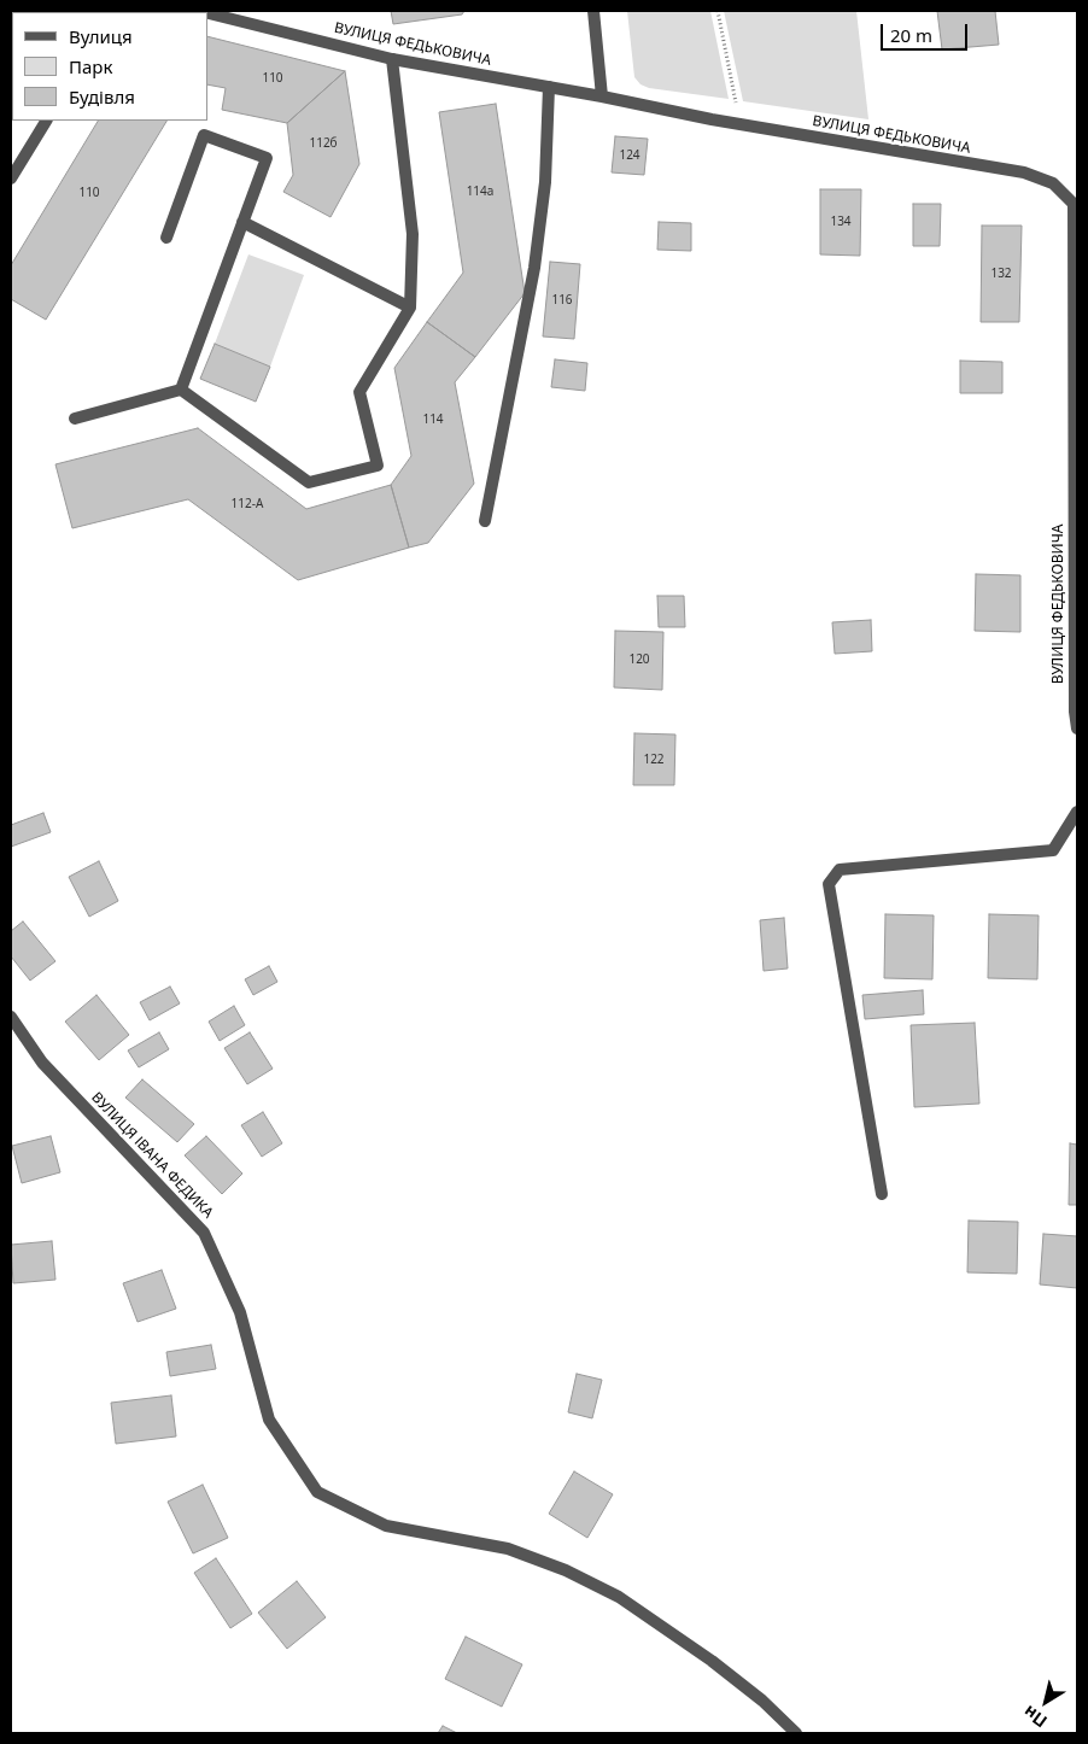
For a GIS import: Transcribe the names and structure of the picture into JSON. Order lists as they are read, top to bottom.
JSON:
{
  "streets": {
    "street": ["ВУЛИЦЯ ФЕДЬКОВИЧА", "ВУЛИЦЯ ІВАНА ФЕДИКА"]
  },
  "house_numbers": [
    "110",
    "112б",
    "124",
    "114а",
    "110",
    "134",
    "132",
    "116",
    "114",
    "112-А",
    "120",
    "122"
  ],
  "legend": ["Вулиця", "Парк", "Будівля"],
  "scale_bar": "20 m",
  "north": "bottom left"
}
